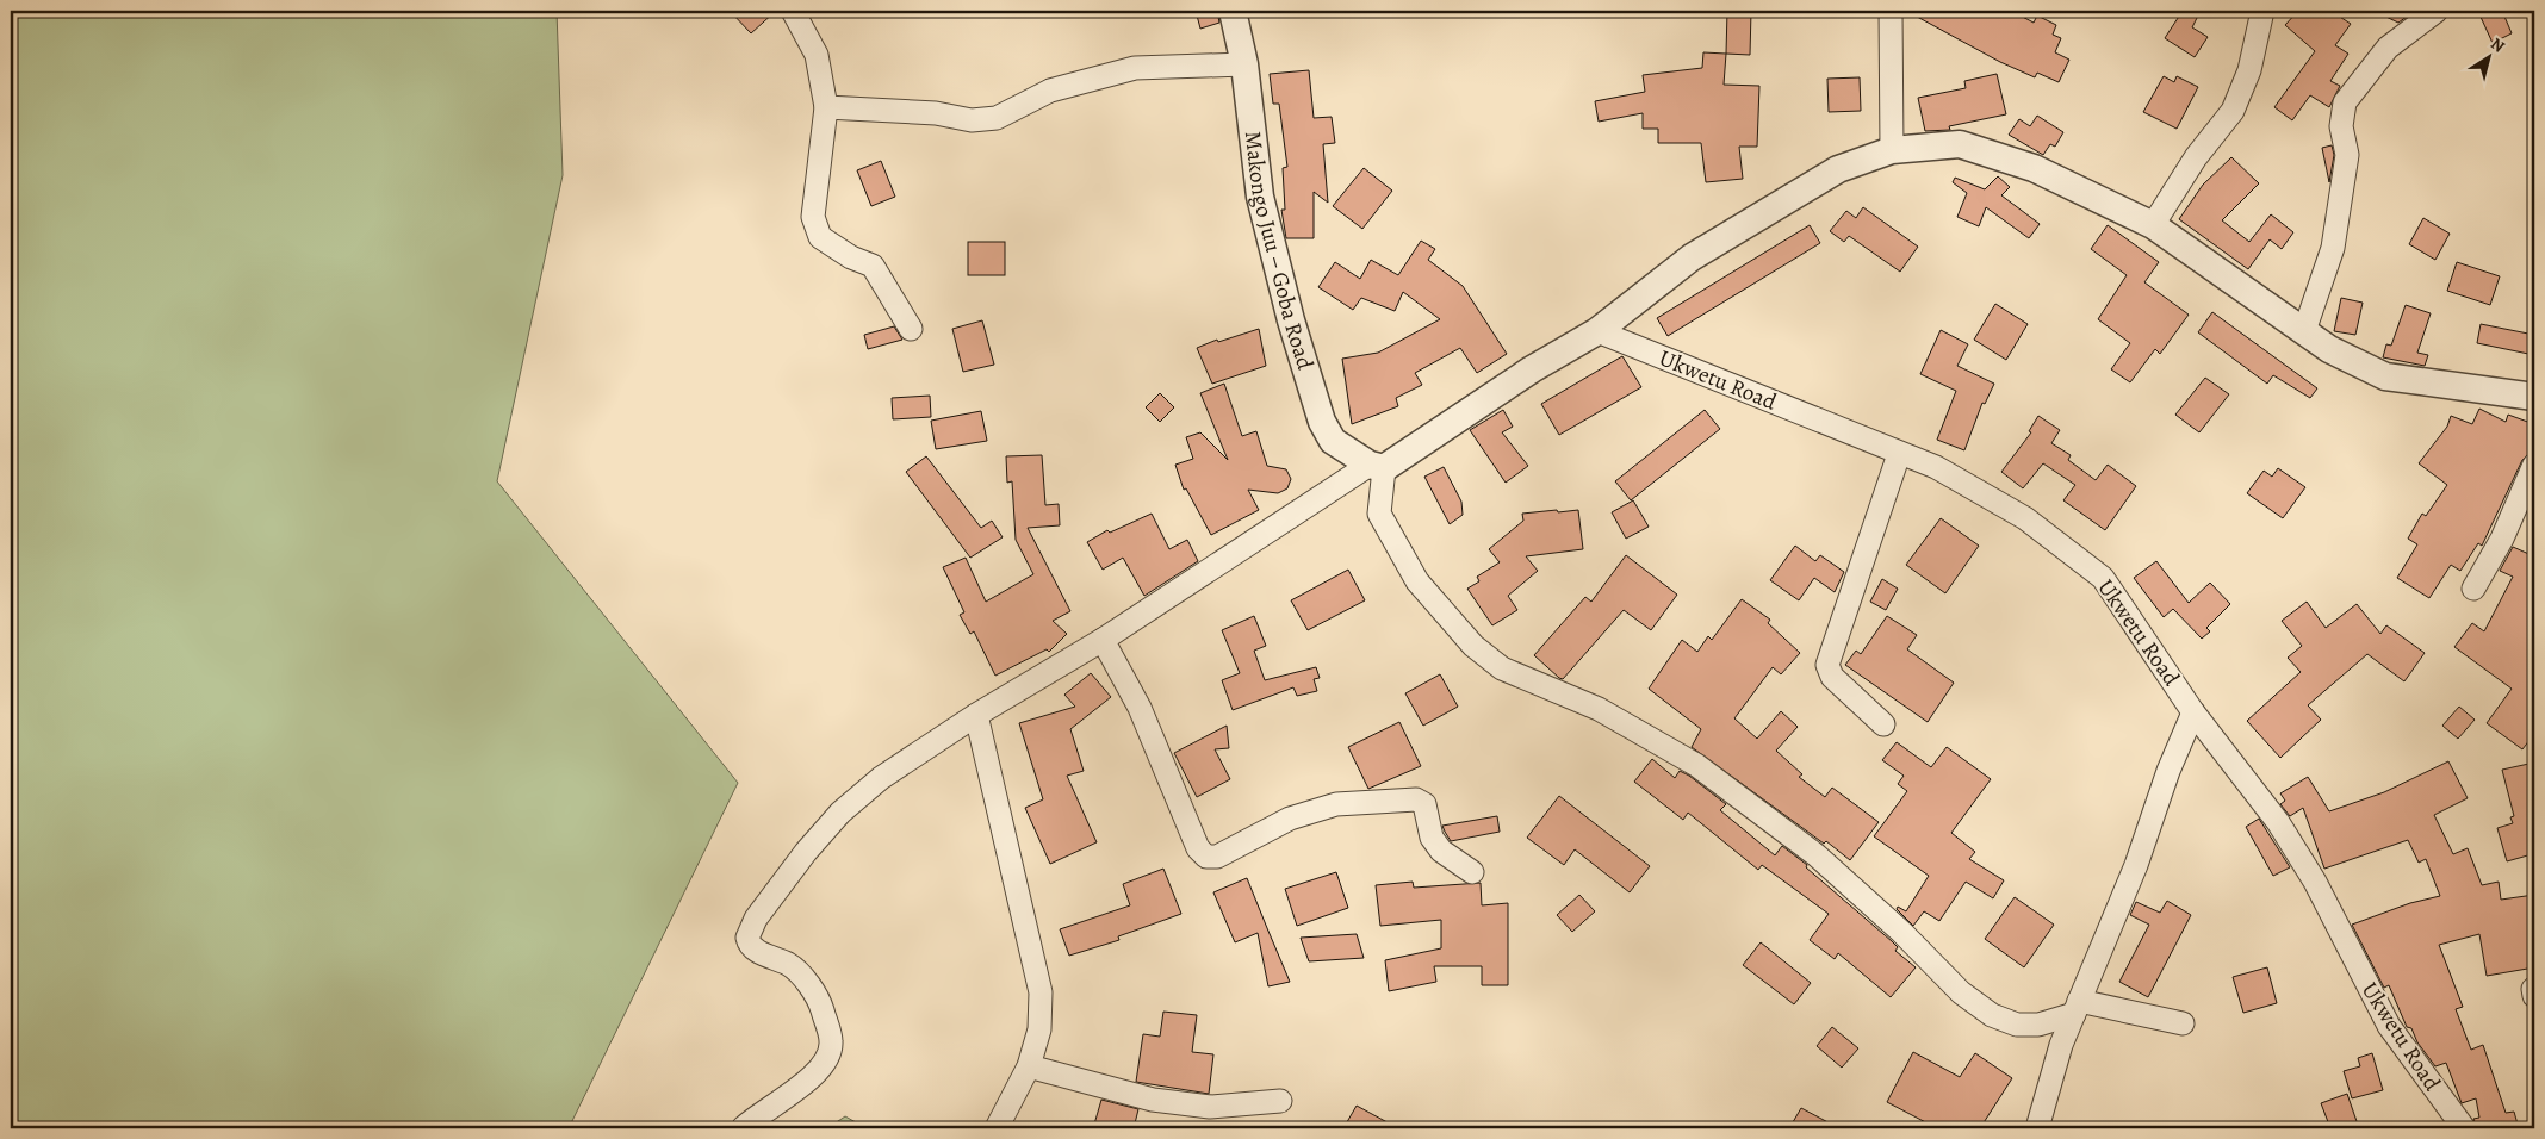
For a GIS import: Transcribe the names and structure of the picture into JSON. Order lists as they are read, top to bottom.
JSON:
{
  "streets": {
    "street": ["Makongo Juu – Goba Road", "Ukwetu Road"]
  },
  "north": "top right"
}
